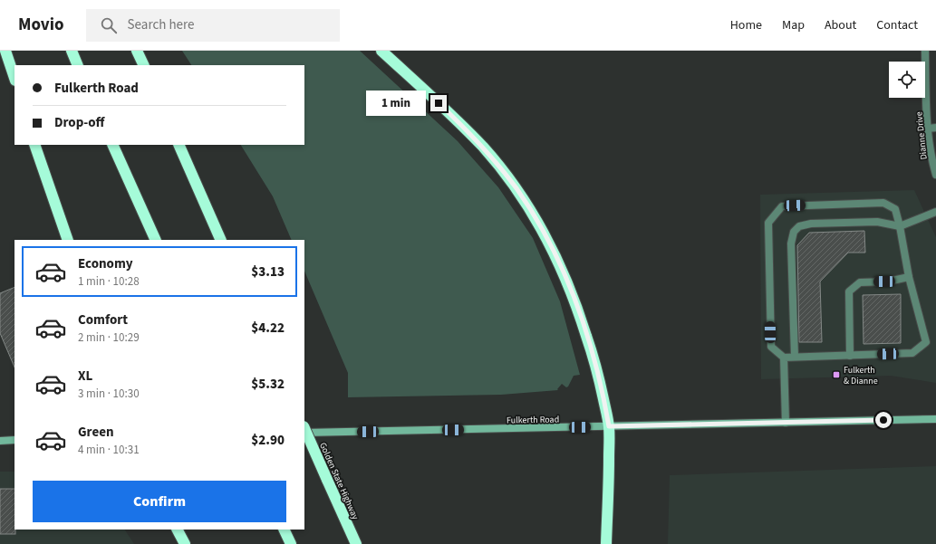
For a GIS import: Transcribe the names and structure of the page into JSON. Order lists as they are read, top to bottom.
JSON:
{
  "streets": {
    "highway": ["Golden State Highway"],
    "street": ["Dianne Drive", "Fulkerth Road"]
  },
  "places": {
    "transit": ["Fulkerth & Dianne"]
  },
  "page": {
    "header": "Movio",
    "search": "Search here",
    "nav": [
      "Home",
      "Map",
      "About",
      "Contact"
    ],
    "banner": ["Fulkerth Road", "Drop-off"],
    "bubble": "1 min",
    "list": [
      {
        "name": "Economy",
        "note": "1 min · 10:28",
        "value": "$3.13"
      },
      {
        "name": "Comfort",
        "note": "2 min · 10:29",
        "value": "$4.22"
      },
      {
        "name": "XL",
        "note": "3 min · 10:30",
        "value": "$5.32"
      },
      {
        "name": "Green",
        "note": "4 min · 10:31",
        "value": "$2.90"
      }
    ],
    "buttons": "Confirm"
  }
}
